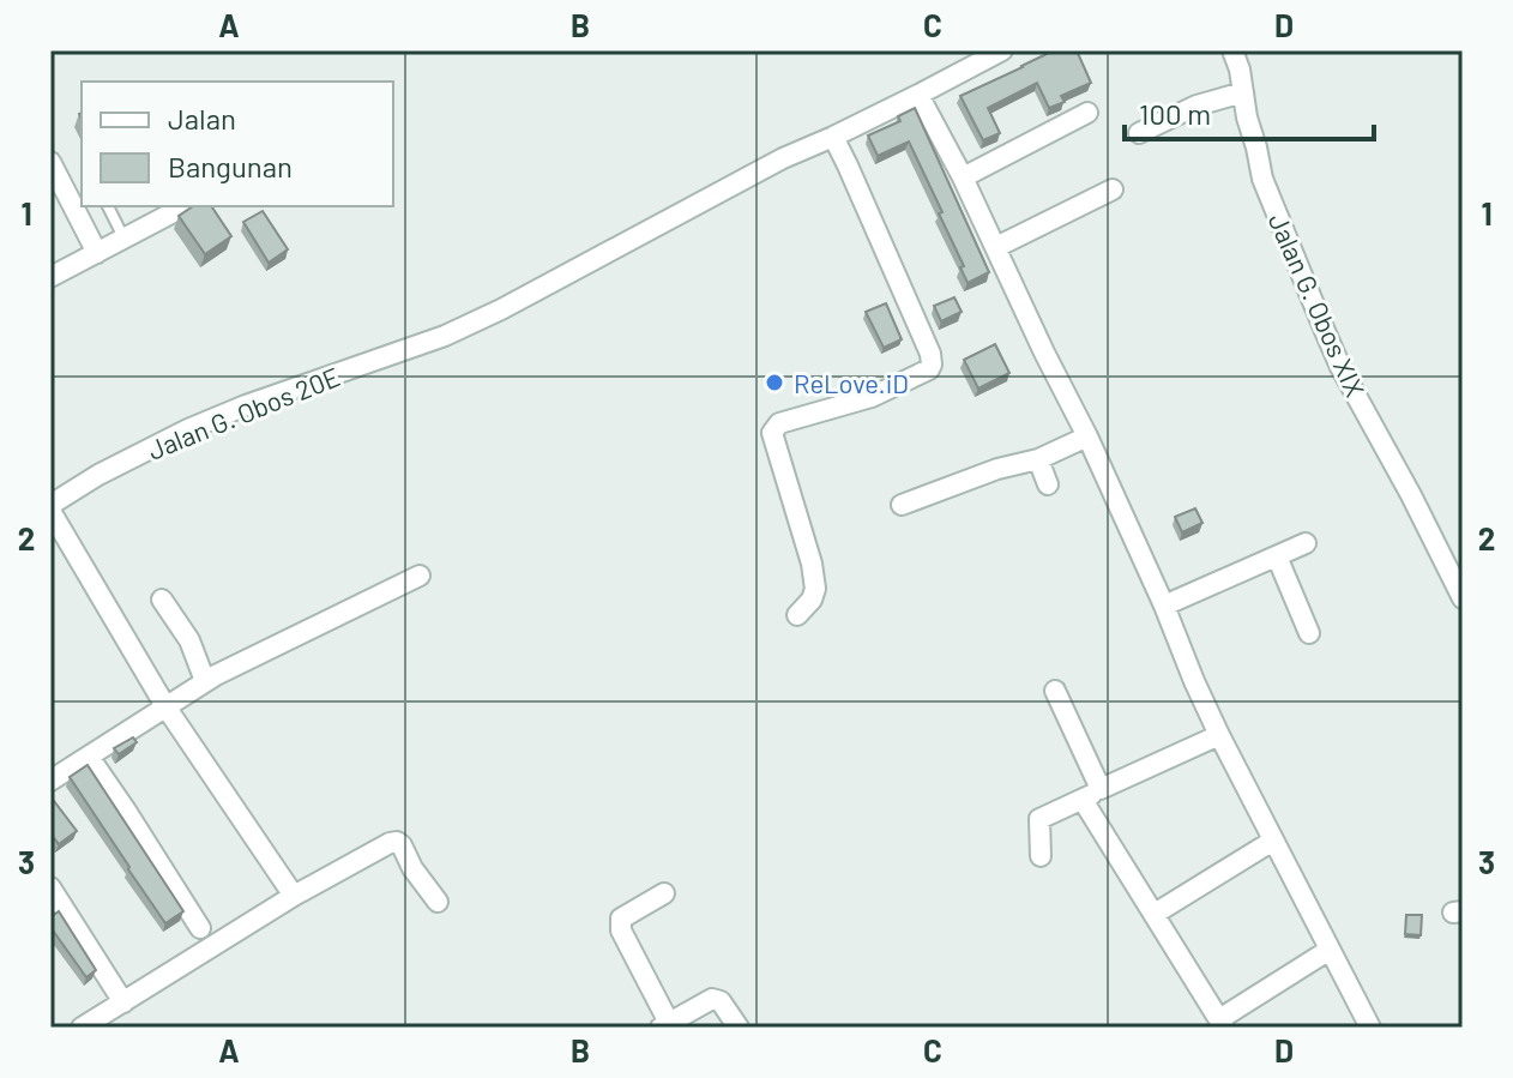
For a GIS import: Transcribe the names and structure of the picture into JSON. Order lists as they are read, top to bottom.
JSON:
{
  "streets": {
    "street": ["Jalan G. Obos XIX", "Jalan G. Obos 20E"]
  },
  "places": ["ReLove.iD"],
  "legend": ["Jalan", "Bangunan"],
  "scale_bar": "100 m",
  "grid": {
    "columns": [
      "A",
      "B",
      "C",
      "D"
    ],
    "rows": ["1", "2", "3"]
  }
}
